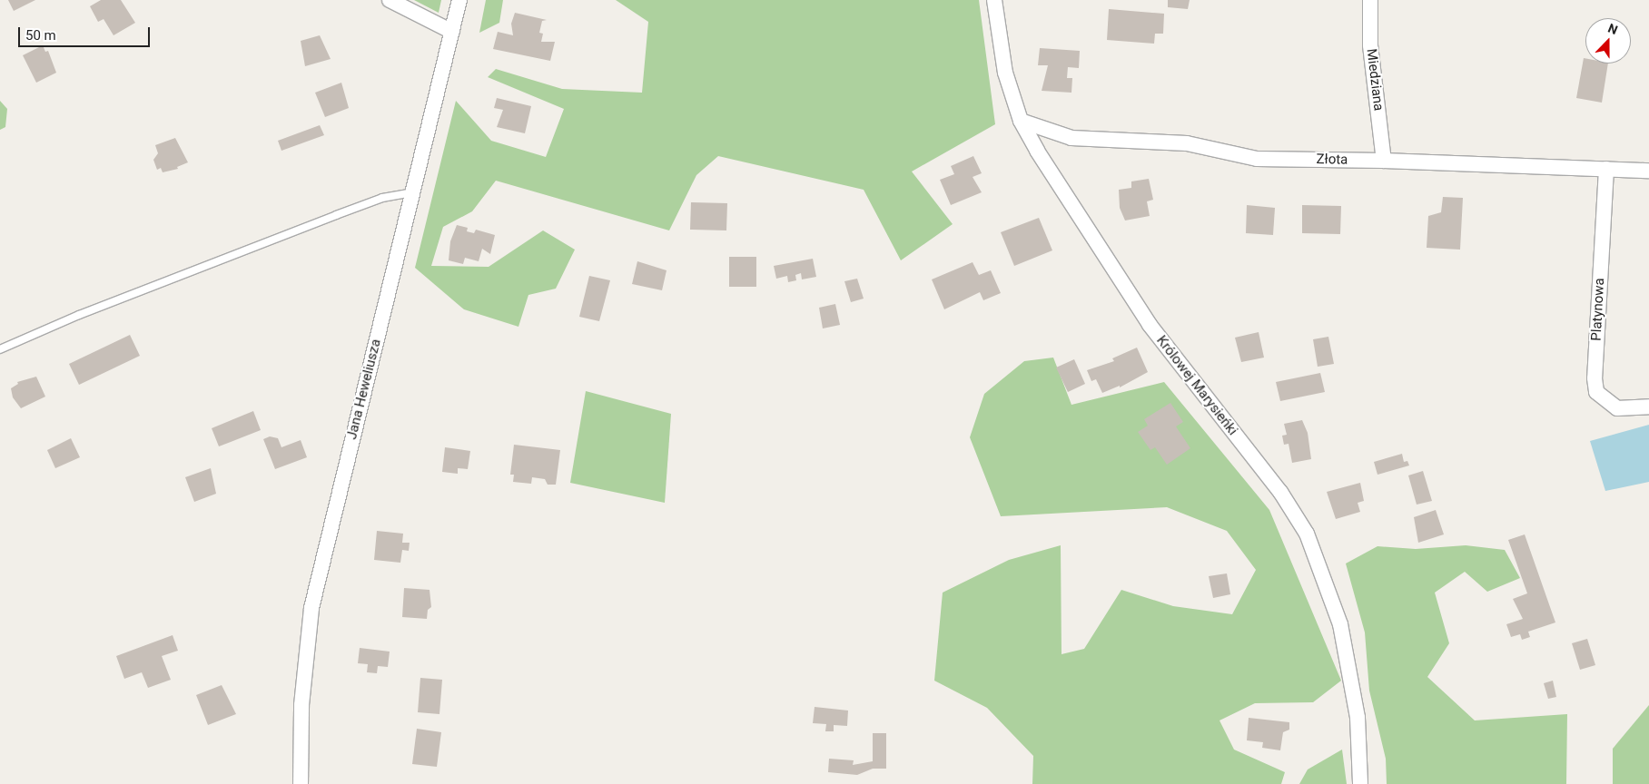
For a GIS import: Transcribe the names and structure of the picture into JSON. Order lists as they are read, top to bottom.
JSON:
{
  "streets": {
    "street": [
      "Miedziana",
      "Złota",
      "Platynowa",
      "Królowej Marysieńki",
      "Jana Heweliusza"
    ]
  },
  "crossings": [
    ["Miedziana", "Złota"],
    ["Złota", "Platynowa"],
    ["Złota", "Królowej Marysieńki"]
  ],
  "scale_bar": "50 m",
  "north": "top"
}
